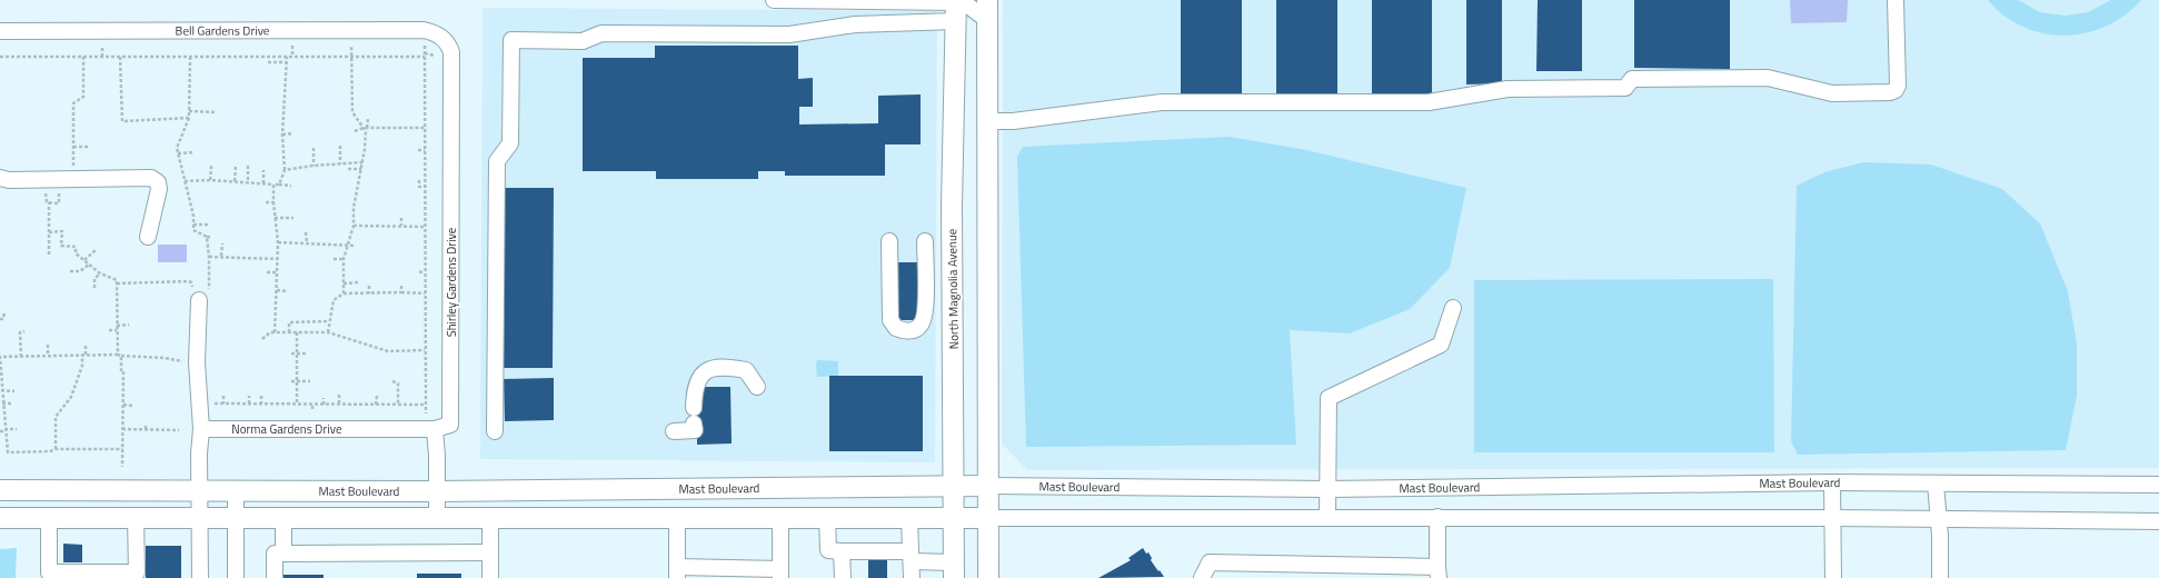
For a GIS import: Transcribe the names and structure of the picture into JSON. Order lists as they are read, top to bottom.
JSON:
{
  "streets": {
    "main road": ["North Magnolia Avenue", "Mast Boulevard"],
    "street": ["Bell Gardens Drive", "Shirley Gardens Drive", "Norma Gardens Drive"]
  },
  "crossings": [
    ["Bell Gardens Drive", "Shirley Gardens Drive"],
    ["Shirley Gardens Drive", "Norma Gardens Drive"],
    ["North Magnolia Avenue", "Mast Boulevard"]
  ]
}
